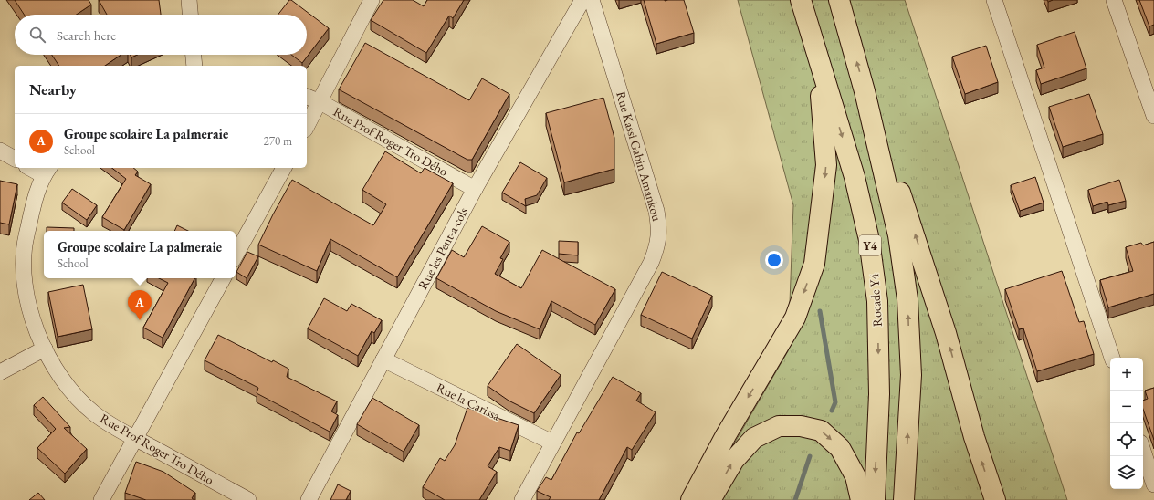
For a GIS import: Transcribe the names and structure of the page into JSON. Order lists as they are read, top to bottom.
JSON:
{
  "streets": {
    "highway": ["Y4", "Rocade Y4"],
    "street": [
      "Rue Prof Roger Tro Dého",
      "Rue Kassi Gabin Amankou",
      "Rue les Pent-a-cols",
      "Rue la Carissa"
    ]
  },
  "crossings": [
    ["Rue Prof Roger Tro Dého", "Rue les Pent-a-cols"],
    ["Rue Kassi Gabin Amankou", "Rue la Carissa"],
    ["Rue les Pent-a-cols", "Rue la Carissa"]
  ],
  "page": {
    "search": "Search here",
    "heading": "Nearby",
    "list": [
      {
        "mark": "A",
        "name": "Groupe scolaire La palmeraie",
        "note": "School",
        "value": "270 m"
      }
    ],
    "popup": ["Groupe scolaire La palmeraie", "School"],
    "pins": "A",
    "map_buttons": ["+", "−"]
  }
}
